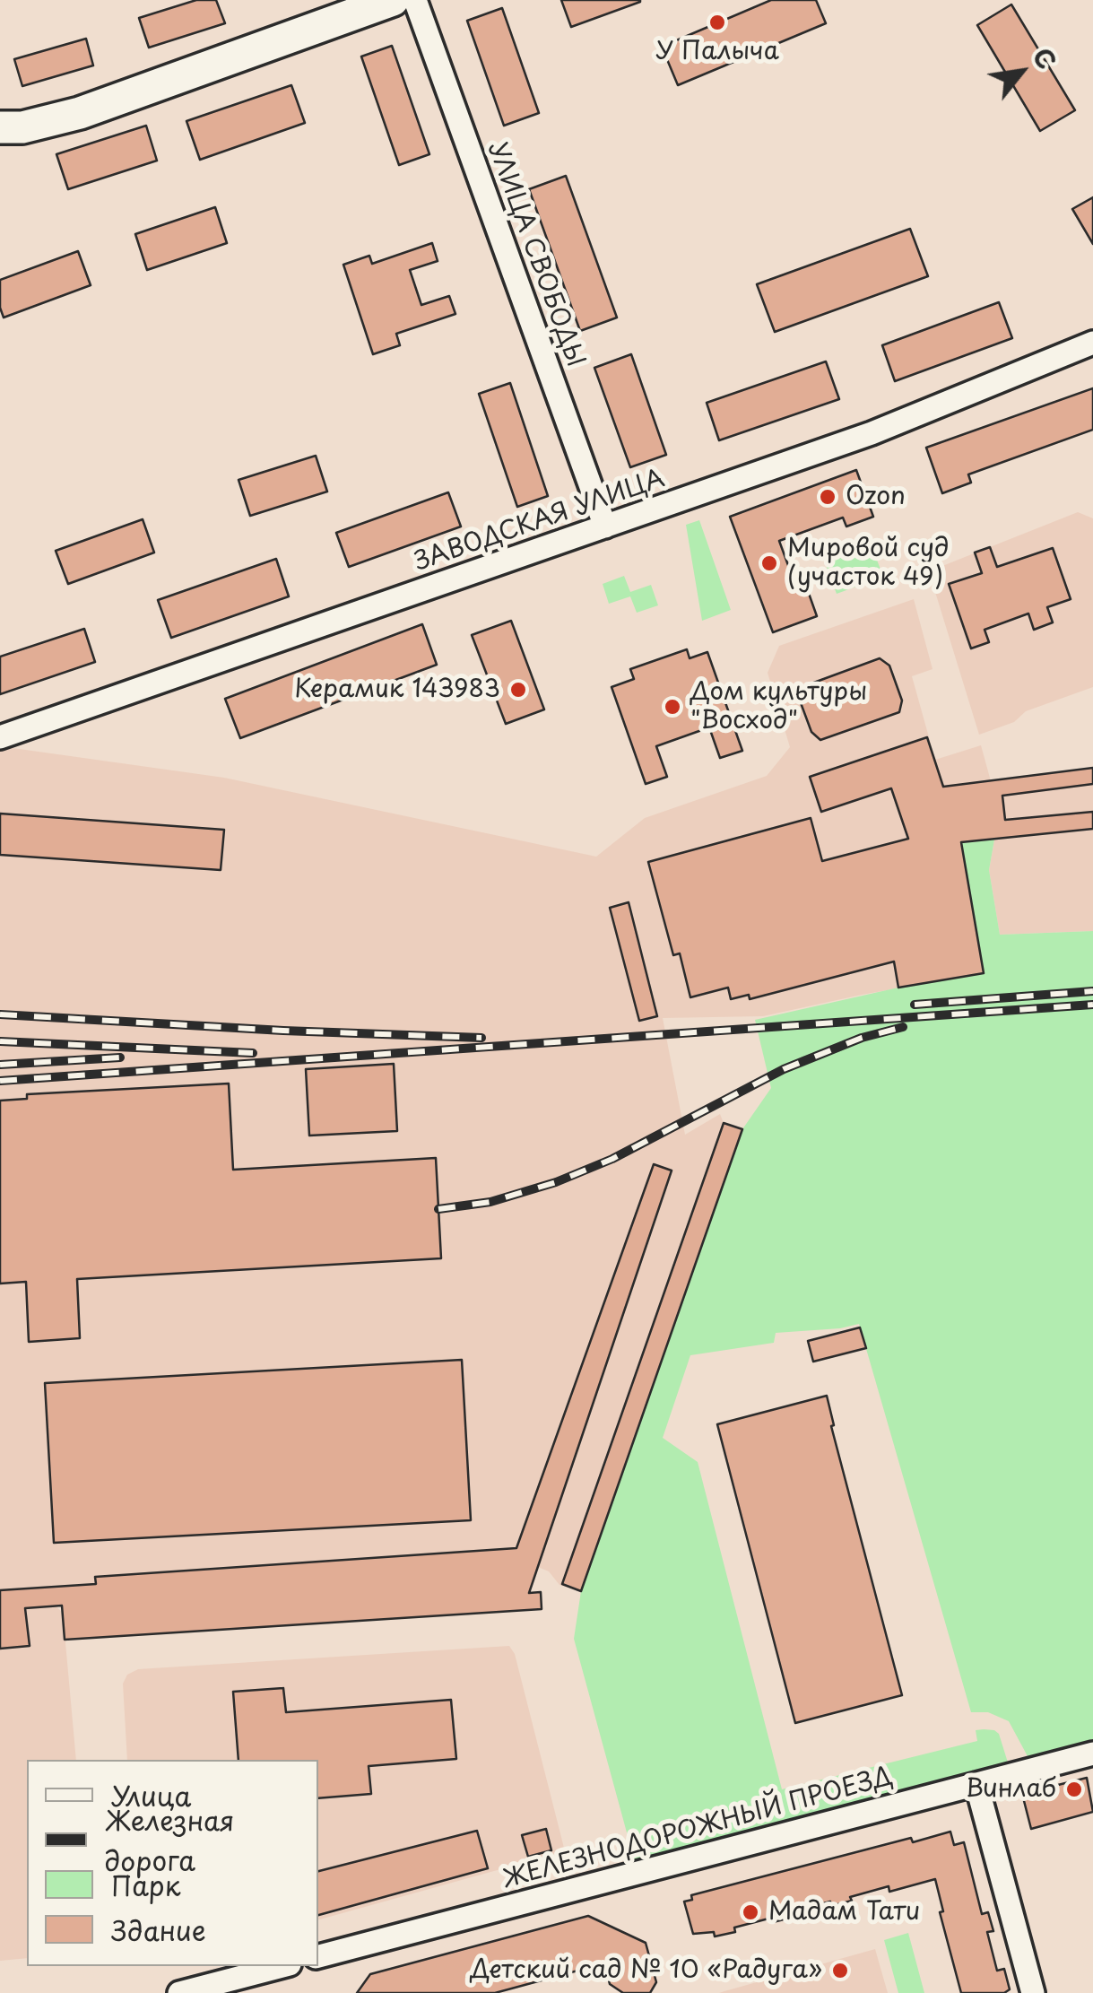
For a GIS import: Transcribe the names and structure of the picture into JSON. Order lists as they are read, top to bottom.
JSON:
{
  "streets": {
    "street": ["УЛИЦА СВОБОДЫ", "ЗАВОДСКАЯ УЛИЦА", "ЖЕЛЕЗНОДОРОЖНЫЙ ПРОЕЗД"]
  },
  "crossings": [
    ["УЛИЦА СВОБОДЫ", "ЗАВОДСКАЯ УЛИЦА"]
  ],
  "places": [
    "У Палыча",
    "Ozon",
    "Мировой суд (участок 49)",
    "Керамик 143983",
    "Дом культуры \"Восход\"",
    "Винлаб",
    "Мадам Тати",
    "Детский сад № 10 «Радуга»"
  ],
  "legend": [
    "Улица",
    "Железная дорога",
    "Парк",
    "Здание"
  ],
  "north": "top right"
}
